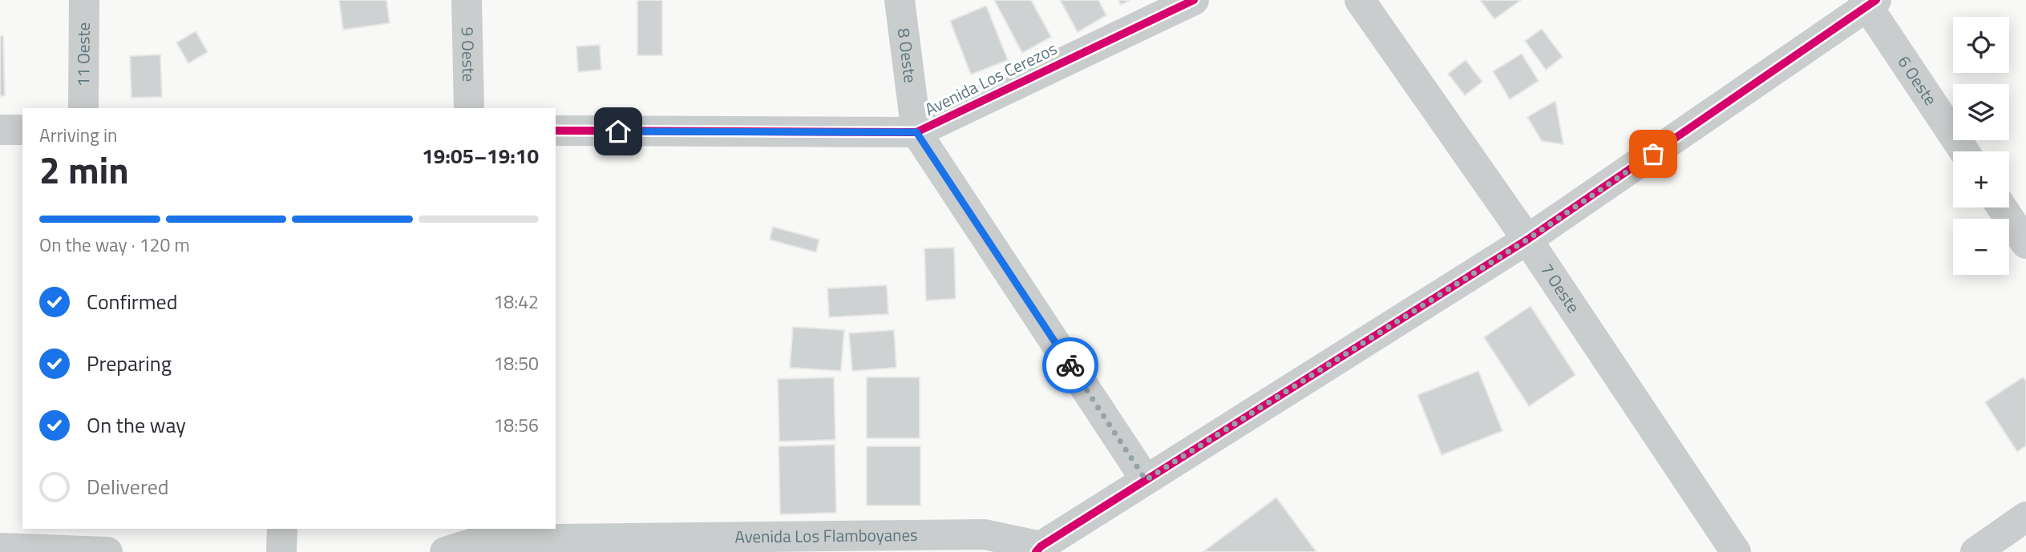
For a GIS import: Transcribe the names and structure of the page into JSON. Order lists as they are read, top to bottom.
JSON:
{
  "streets": {
    "street": [
      "11 Oeste",
      "9 Oeste",
      "8 Oeste",
      "Avenida Los Cerezos",
      "6 Oeste",
      "7 Oeste",
      "Avenida Los Flamboyanes"
    ]
  },
  "crossings": [
    ["8 Oeste", "Avenida Los Cerezos"],
    ["8 Oeste", "Avenida Los Flamboyanes"],
    ["6 Oeste", "Avenida Los Flamboyanes"],
    ["7 Oeste", "Avenida Los Flamboyanes"]
  ],
  "page": {
    "map_buttons": ["+", "−"],
    "heading": ["2 min", "Arriving in", "19:05–19:10"],
    "bar": "On the way · 120 m",
    "list": [
      ["Confirmed", "18:42"],
      ["Preparing", "18:50"],
      ["On the way", "18:56"],
      "Delivered"
    ]
  }
}
